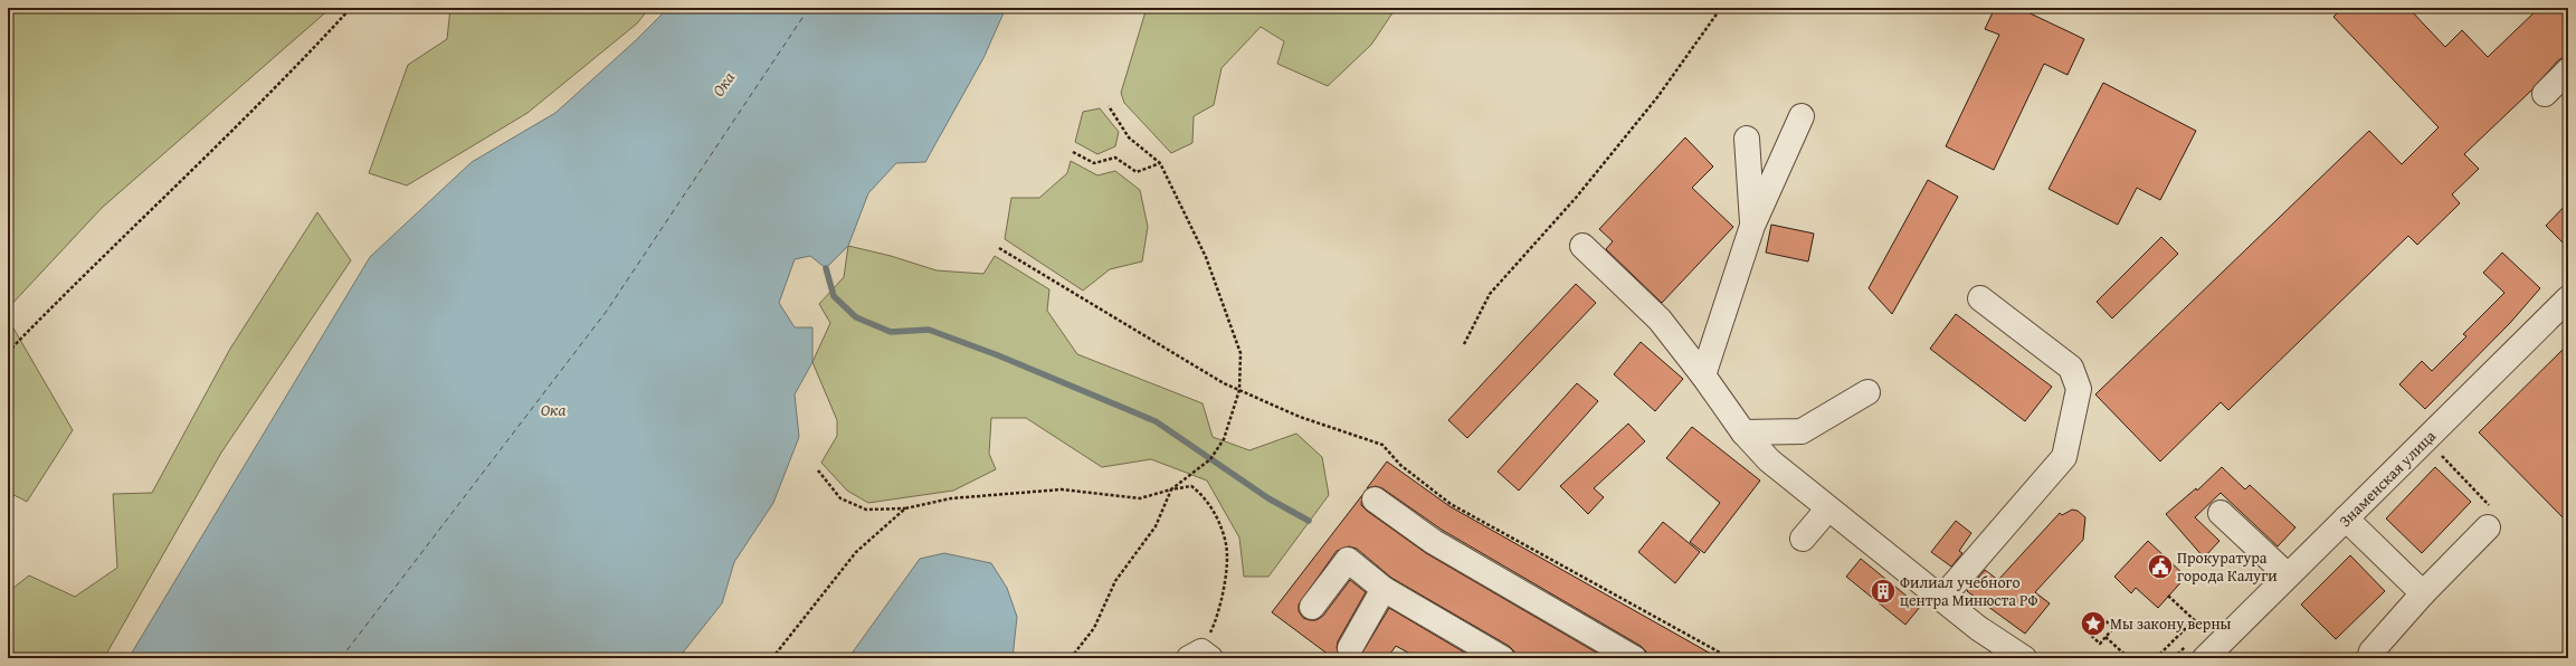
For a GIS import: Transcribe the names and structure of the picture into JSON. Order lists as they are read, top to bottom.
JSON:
{
  "streets": {
    "street": ["Знаменская улица"]
  },
  "water": ["Ока"],
  "places": {
    "public building": ["Прокуратура города Калуги"],
    "building": ["Филиал учебного центра Минюста РФ"],
    "place": ["Мы закону верны"]
  }
}
